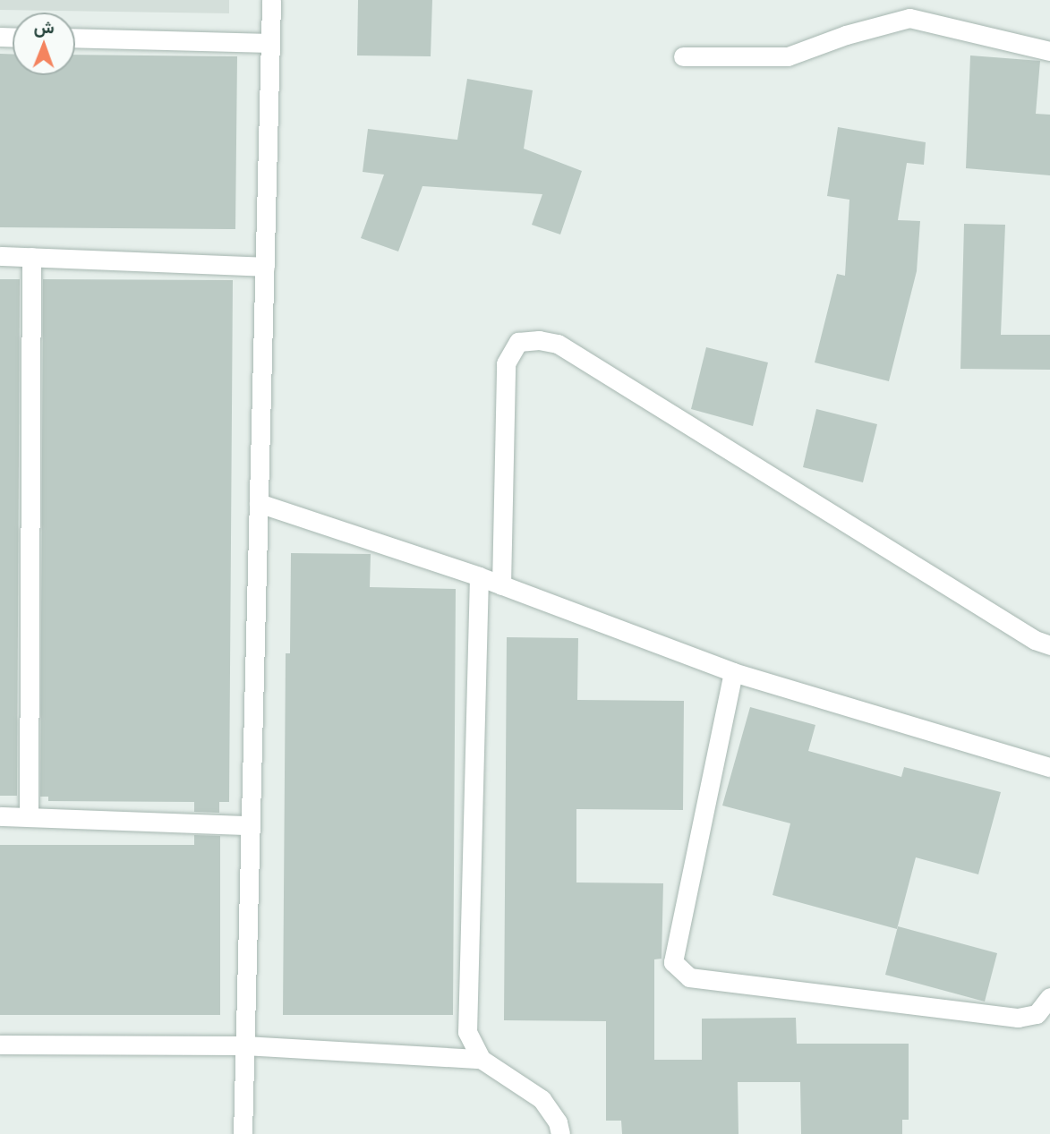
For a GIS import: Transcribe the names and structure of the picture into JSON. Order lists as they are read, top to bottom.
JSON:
{
  "north": "top"
}
